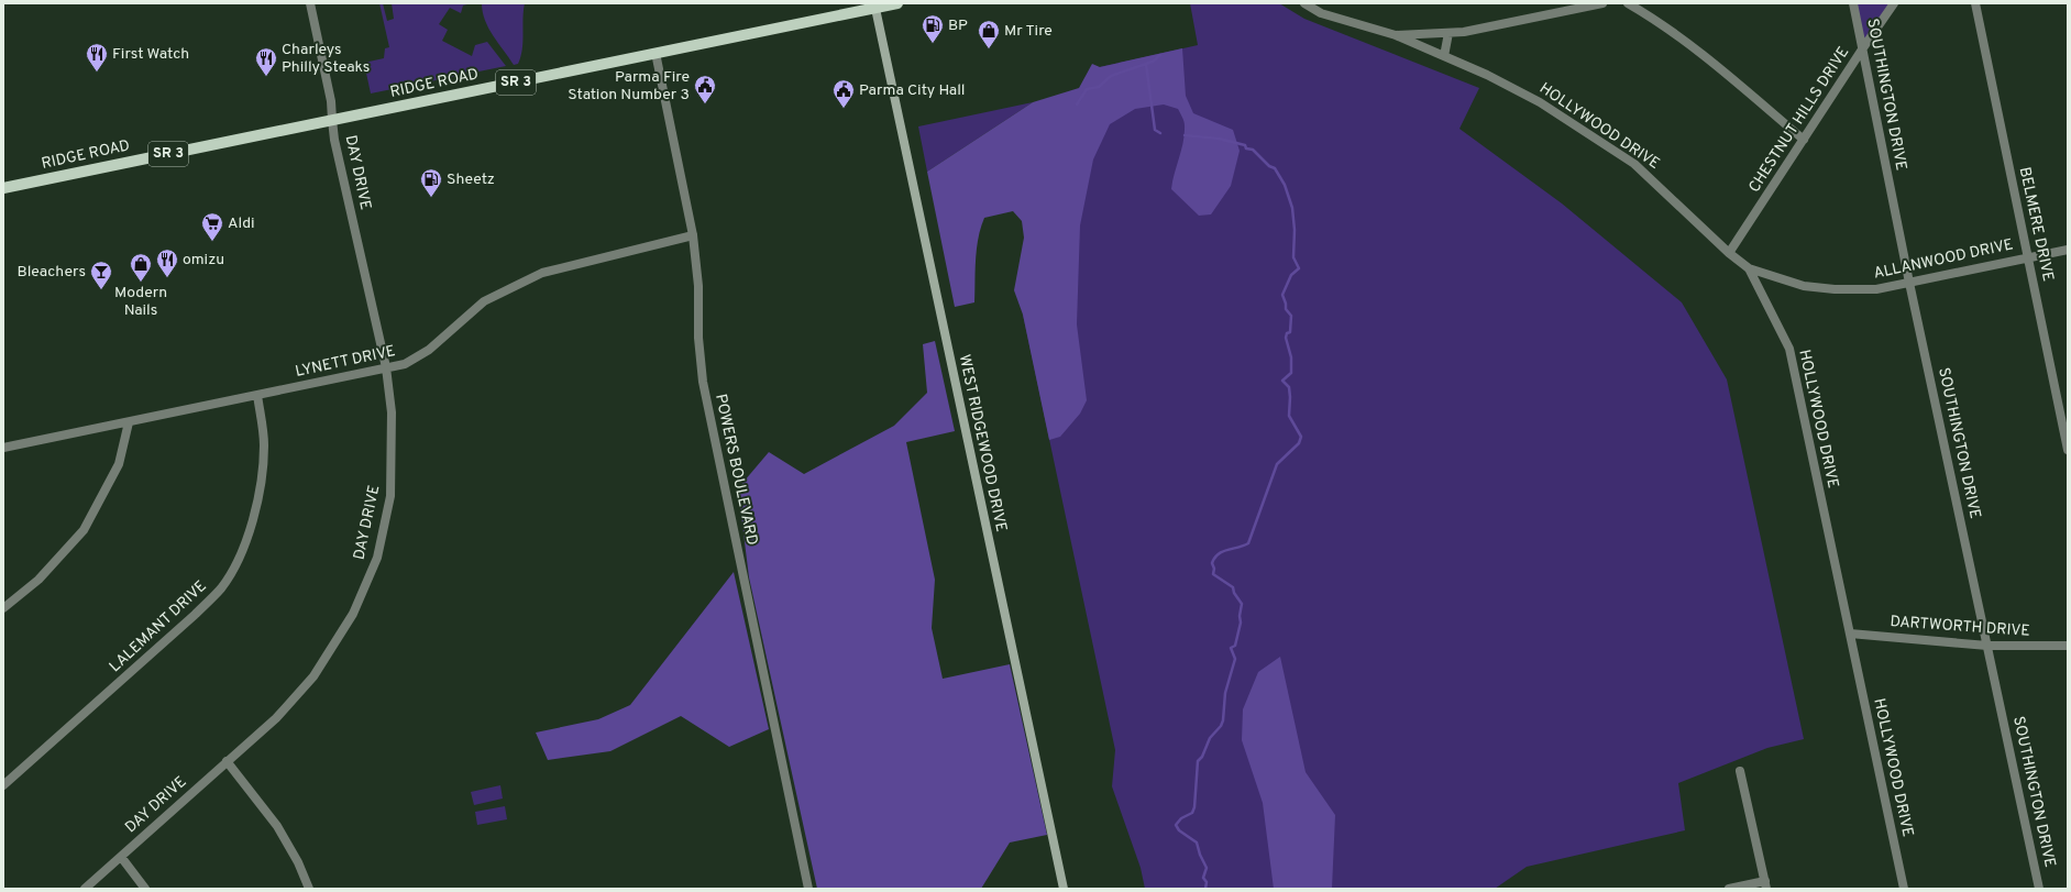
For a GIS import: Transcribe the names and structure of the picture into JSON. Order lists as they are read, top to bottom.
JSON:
{
  "streets": {
    "main road": ["SR 3", "RIDGE ROAD", "WEST RIDGEWOOD DRIVE"],
    "street": [
      "SOUTHINGTON DRIVE",
      "CHESTNUT HILLS DRIVE",
      "HOLLYWOOD DRIVE",
      "DAY DRIVE",
      "BELMERE DRIVE",
      "ALLANWOOD DRIVE",
      "LYNETT DRIVE",
      "POWERS BOULEVARD",
      "LALEMANT DRIVE",
      "DARTWORTH DRIVE"
    ]
  },
  "crossings": [
    ["RIDGE ROAD", "DAY DRIVE"],
    ["RIDGE ROAD", "WEST RIDGEWOOD DRIVE"],
    ["RIDGE ROAD", "POWERS BOULEVARD"],
    ["SOUTHINGTON DRIVE", "CHESTNUT HILLS DRIVE"],
    ["SOUTHINGTON DRIVE", "ALLANWOOD DRIVE"],
    ["SOUTHINGTON DRIVE", "DARTWORTH DRIVE"],
    ["CHESTNUT HILLS DRIVE", "HOLLYWOOD DRIVE"],
    ["HOLLYWOOD DRIVE", "ALLANWOOD DRIVE"],
    ["HOLLYWOOD DRIVE", "DARTWORTH DRIVE"],
    ["DAY DRIVE", "LYNETT DRIVE"],
    ["BELMERE DRIVE", "ALLANWOOD DRIVE"],
    ["LYNETT DRIVE", "POWERS BOULEVARD"],
    ["LYNETT DRIVE", "LALEMANT DRIVE"]
  ],
  "places": {
    "fuel station": ["BP", "Sheetz"],
    "shop": ["Mr Tire", "Modern Nails"],
    "restaurant": ["First Watch", "Charleys Philly Steaks", "omizu"],
    "public building": ["Parma Fire Station Number 3", "Parma City Hall"],
    "supermarket": ["Aldi"],
    "bar": ["Bleachers"]
  }
}
